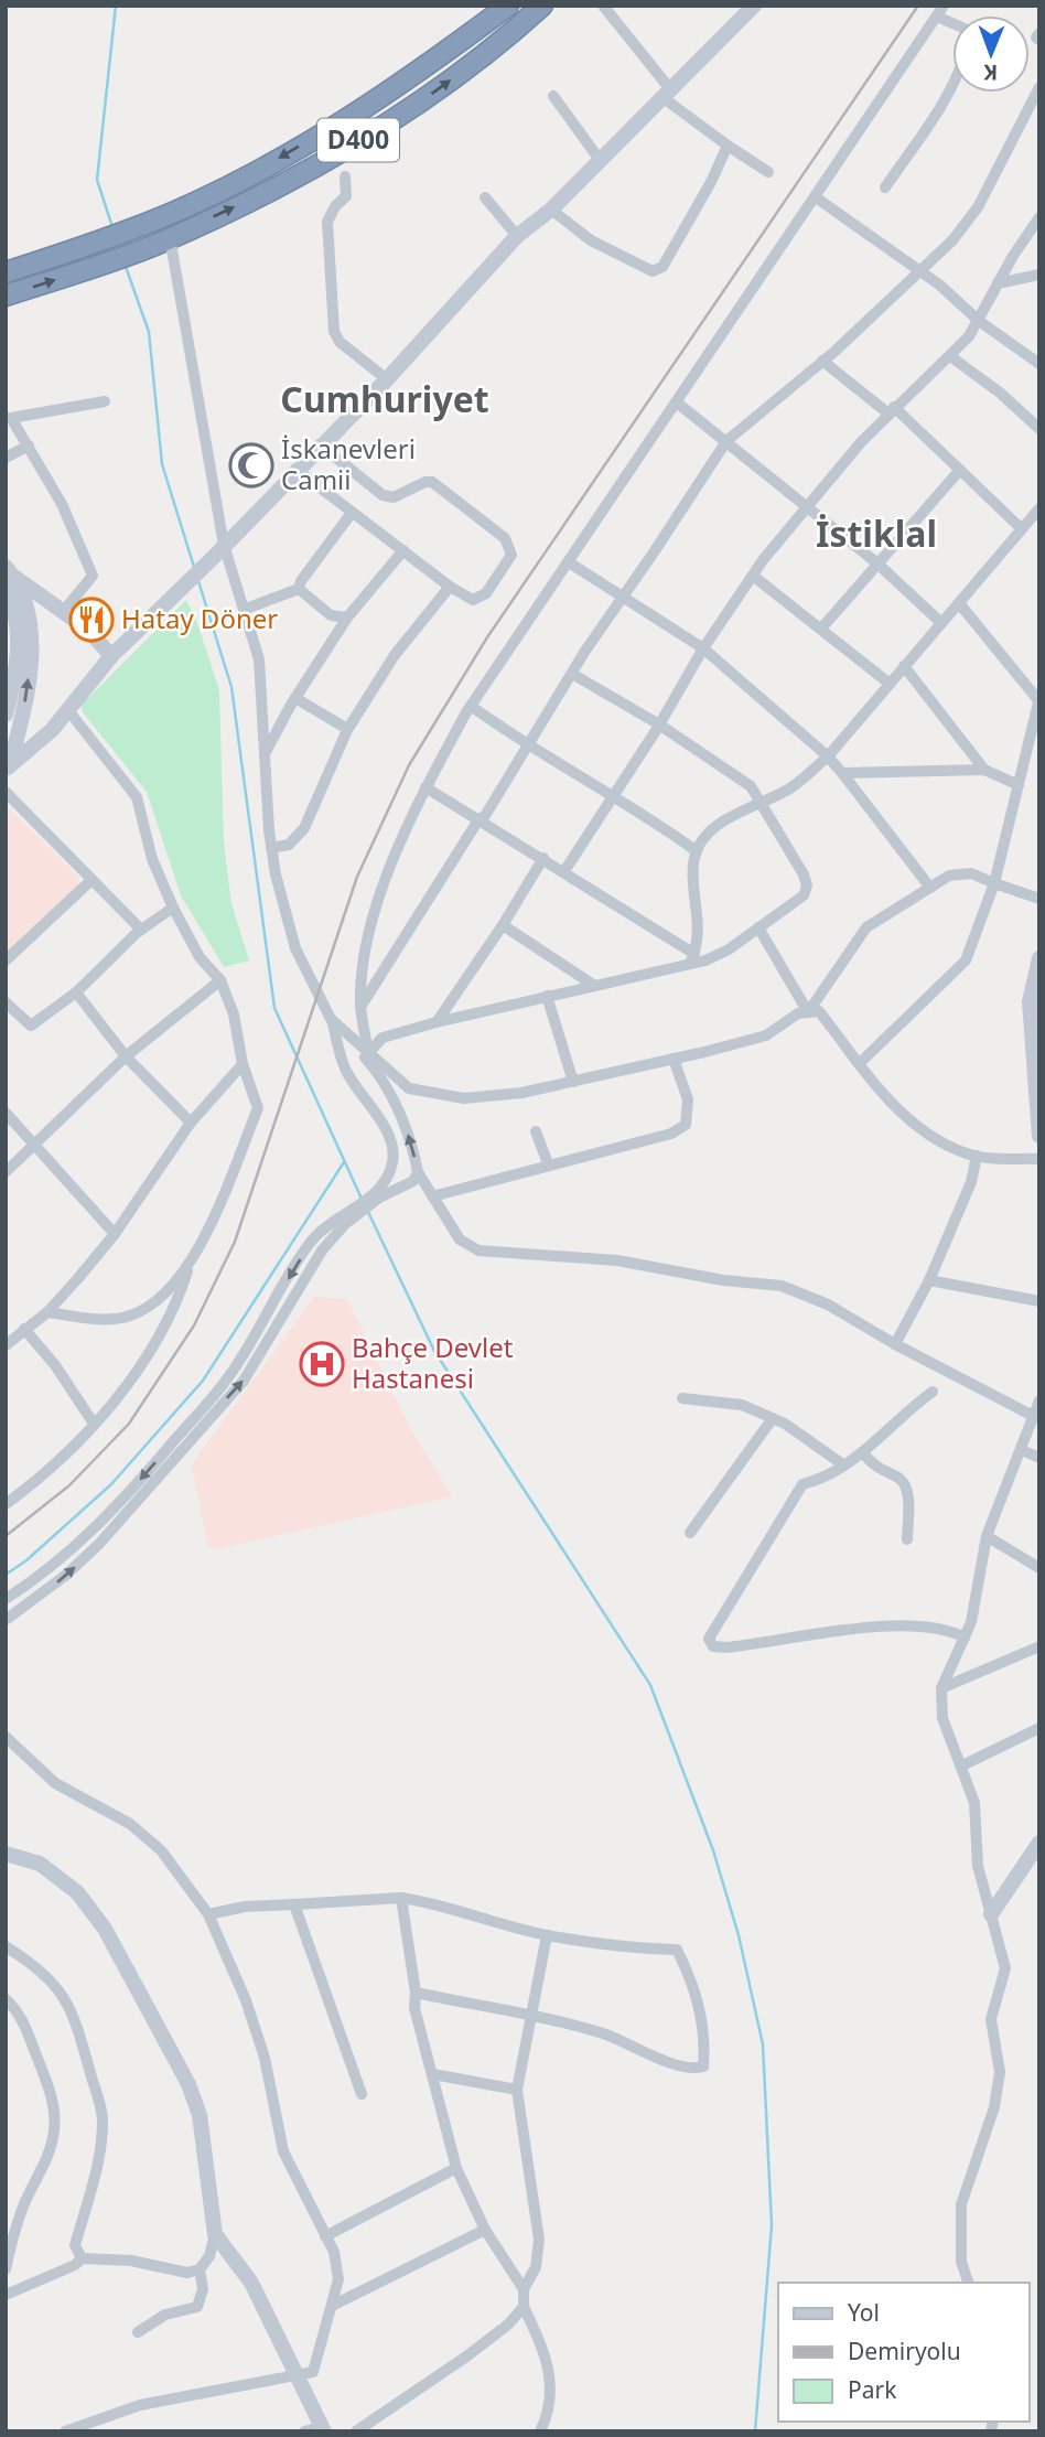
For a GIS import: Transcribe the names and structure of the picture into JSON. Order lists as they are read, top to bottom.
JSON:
{
  "streets": {
    "highway": ["D400"]
  },
  "districts": ["Cumhuriyet", "İstiklal"],
  "places": {
    "mosque": ["İskanevleri Camii"],
    "restaurant": ["Hatay Döner"],
    "hospital": ["Bahçe Devlet Hastanesi"]
  },
  "legend": ["Yol", "Demiryolu", "Park"],
  "north": "bottom"
}
